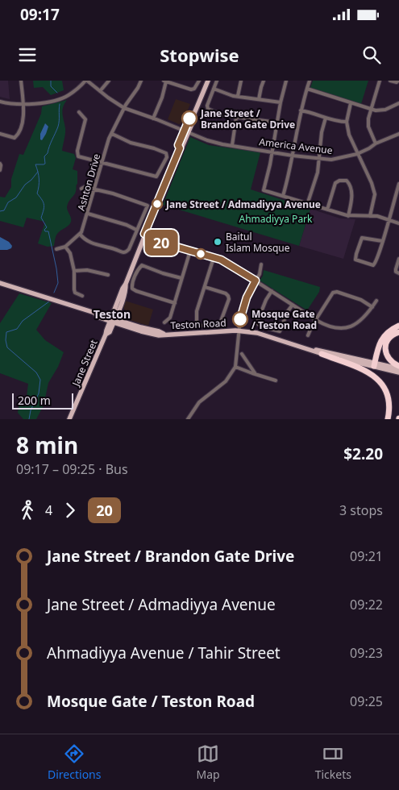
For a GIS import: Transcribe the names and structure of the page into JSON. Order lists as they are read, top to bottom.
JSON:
{
  "streets": {
    "main road": ["Teston Road", "Jane Street"],
    "street": ["America Avenue", "Ashton Drive"]
  },
  "crossings": [
    ["America Avenue", "Ashton Drive"],
    ["America Avenue", "Jane Street"],
    ["Teston Road", "Jane Street"]
  ],
  "districts": ["Teston"],
  "parks": ["Ahmadiyya Park"],
  "places": [
    "Jane Street / Brandon Gate Drive",
    "Jane Street / Admadiyya Avenue",
    "Baitul Islam Mosque",
    "Mosque Gate / Teston Road"
  ],
  "lines": ["bus line 20"],
  "scale_bar": "200 m",
  "page": {
    "status": "09:17",
    "header": "Stopwise",
    "on_map": "20",
    "scale": "200 m",
    "heading": ["8 min", "09:17 – 09:25 · Bus", "$2.20"],
    "legs": ["4", "20", "3 stops"],
    "list": [
      {
        "name": "Jane Street / Brandon Gate Drive",
        "value": "09:21"
      },
      {
        "name": "Jane Street / Admadiyya Avenue",
        "value": "09:22"
      },
      {
        "name": "Ahmadiyya Avenue / Tahir Street",
        "value": "09:23"
      },
      {
        "name": "Mosque Gate / Teston Road",
        "value": "09:25"
      }
    ],
    "tabs": ["Directions", "Map", "Tickets"]
  }
}
